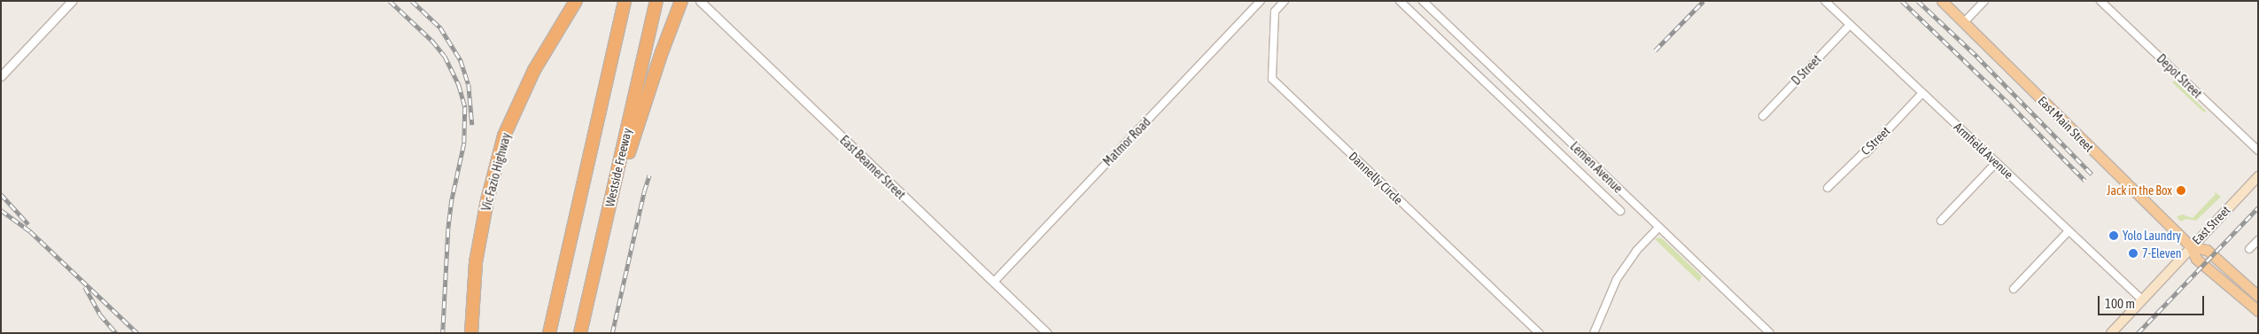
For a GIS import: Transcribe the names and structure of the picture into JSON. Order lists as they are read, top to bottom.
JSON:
{
  "streets": {
    "highway": ["Westside Freeway", "Vic Fazio Highway"],
    "main road": ["East Main Street", "East Street"],
    "street": [
      "D Street",
      "Depot Street",
      "C Street",
      "Matmor Road",
      "Armfield Avenue",
      "East Beamer Street",
      "Lemen Avenue",
      "Dannelly Circle"
    ]
  },
  "crossings": [
    ["D Street", "Armfield Avenue"],
    ["East Main Street", "East Street"],
    ["C Street", "Armfield Avenue"],
    ["Matmor Road", "East Beamer Street"],
    ["Armfield Avenue", "East Street"]
  ],
  "places": ["Jack in the Box", "Yolo Laundry", "7-Eleven"],
  "scale_bar": "100 m"
}
